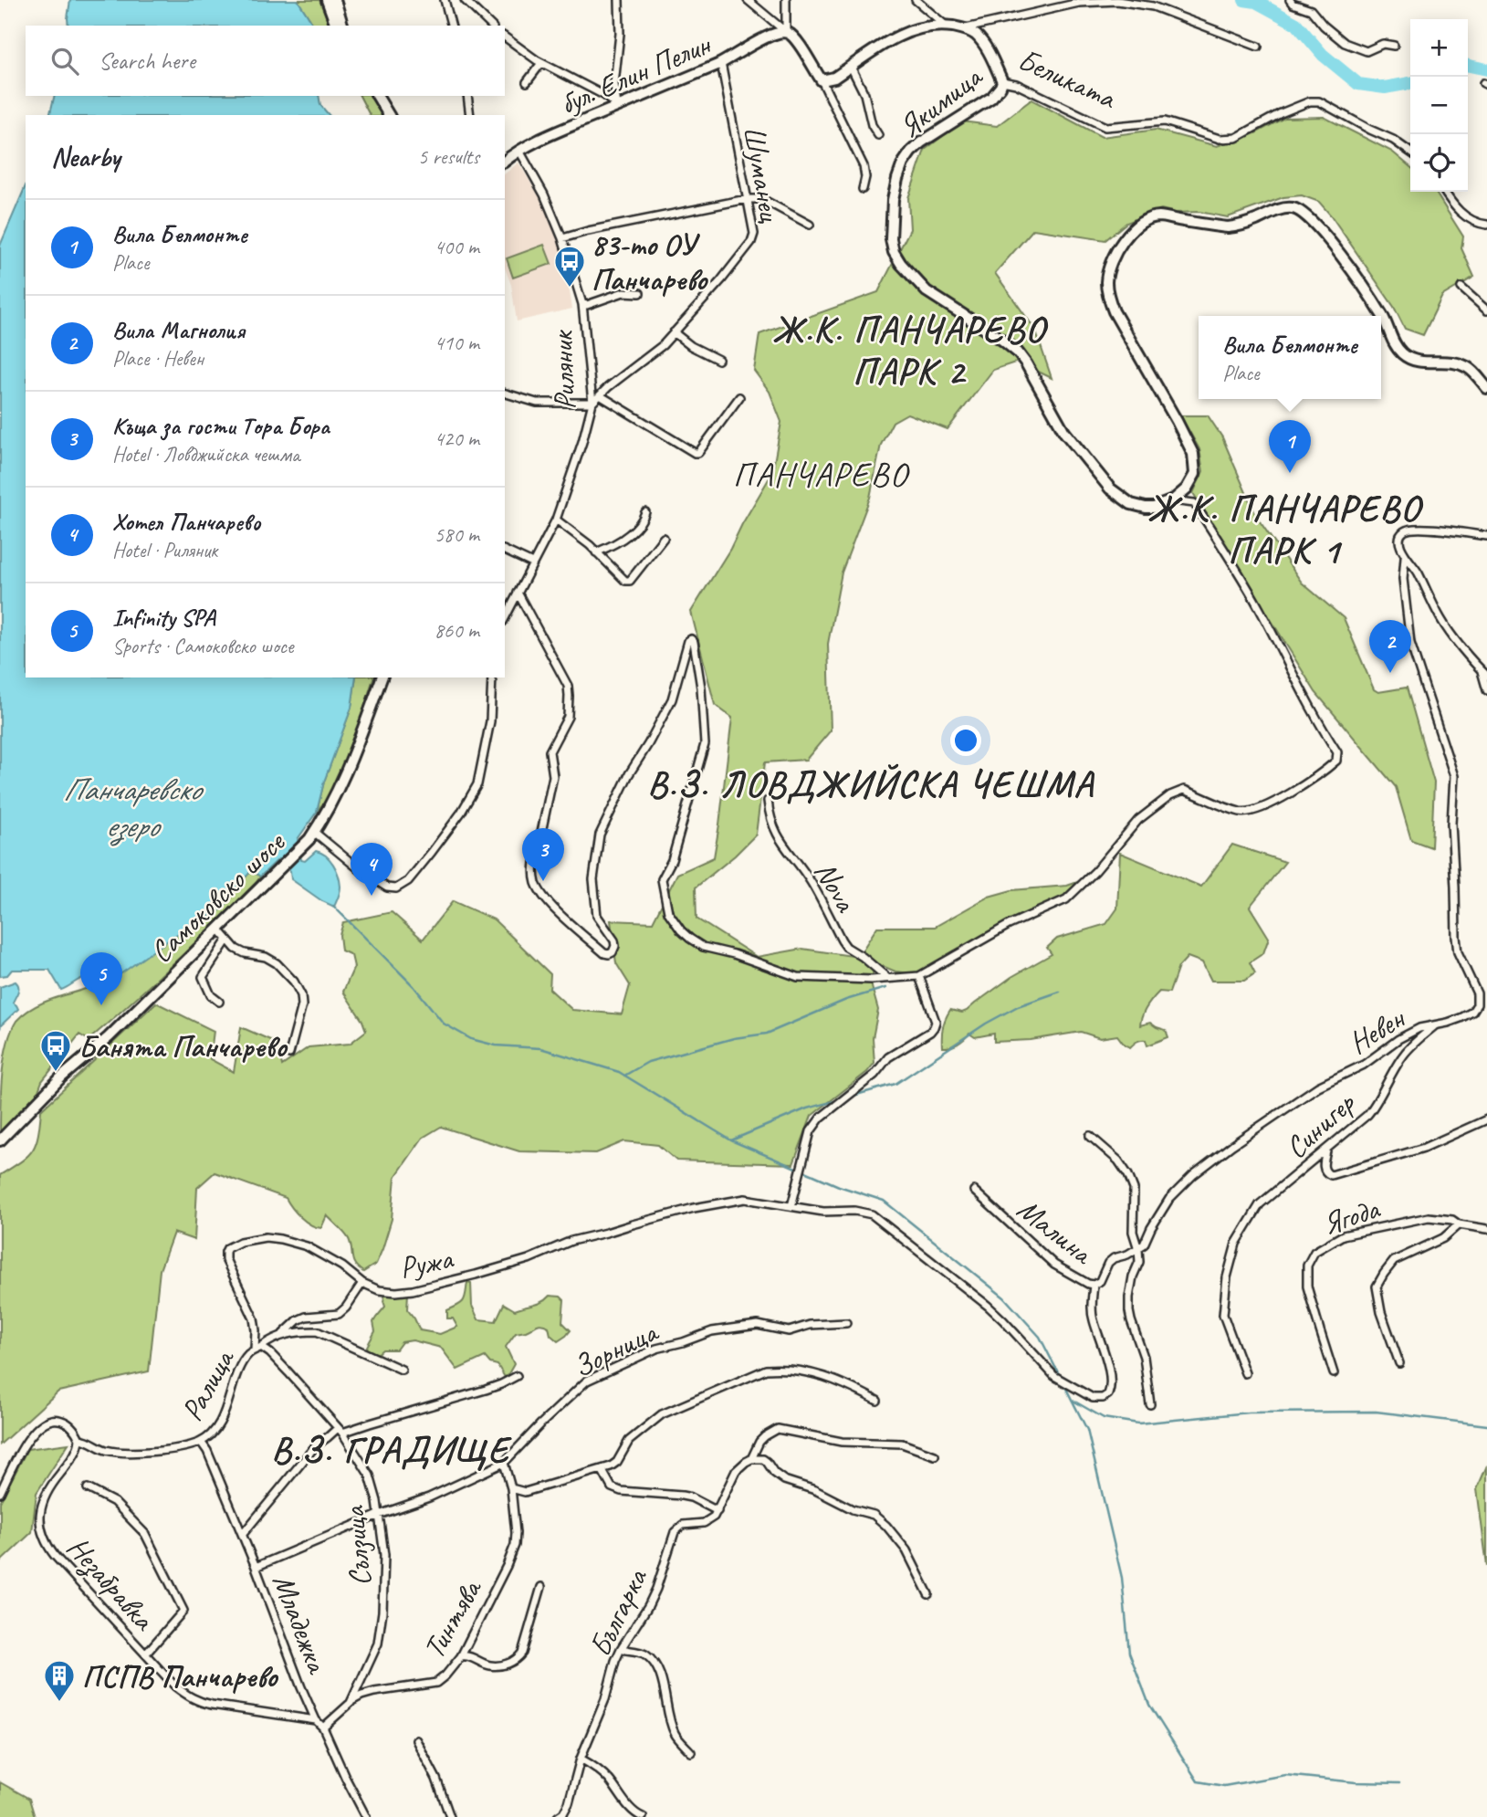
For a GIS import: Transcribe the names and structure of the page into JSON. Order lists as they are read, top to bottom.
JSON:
{
  "streets": {
    "street": [
      "бул. Елин Пелин",
      "Беликата",
      "Якимица",
      "Шуманец",
      "Риляник",
      "Nova",
      "Самоковско шосе",
      "Невен",
      "Синигер",
      "Ягода",
      "Малина",
      "Ружа",
      "Зорница",
      "Ралица",
      "Сълзица",
      "Незабравка",
      "Българка",
      "Тинтява",
      "Младежка"
    ]
  },
  "crossings": [
    ["бул. Елин Пелин", "Шуманец"],
    ["бул. Елин Пелин", "Риляник"],
    ["Беликата", "Якимица"],
    ["Шуманец", "Риляник"],
    ["Невен", "Синигер"],
    ["Невен", "Малина"],
    ["Малина", "Ружа"],
    ["Ружа", "Ралица"],
    ["Ружа", "Сълзица"],
    ["Зорница", "Сълзица"],
    ["Зорница", "Тинтява"],
    ["Зорница", "Младежка"],
    ["Ралица", "Сълзица"],
    ["Ралица", "Незабравка"],
    ["Ралица", "Младежка"],
    ["Сълзица", "Тинтява"],
    ["Сълзица", "Младежка"],
    ["Незабравка", "Младежка"]
  ],
  "districts": [
    "Ж.К. ПАНЧАРЕВО ПАРК 2",
    "ПАНЧАРЕВО",
    "Ж.К. ПАНЧАРЕВО ПАРК 1",
    "В.З. ЛОВДЖИЙСКА ЧЕШМА",
    "В.З. ГРАДИЩЕ"
  ],
  "water": ["Панчаревско езеро"],
  "places": {
    "bus stop": ["83-то ОУ Панчарево", "Банята Панчарево"],
    "building": ["ПСПВ Панчарево"]
  },
  "page": {
    "map_buttons": ["+", "−"],
    "search": "Search here",
    "heading": ["Nearby", "5 results"],
    "list": [
      {
        "mark": "1",
        "name": "Вила Белмонте",
        "note": "Place",
        "value": "400 m"
      },
      {
        "mark": "2",
        "name": "Вила Магнолия",
        "note": "Place · Невен",
        "value": "410 m"
      },
      {
        "mark": "3",
        "name": "Къща за гости Тора Бора",
        "note": "Hotel · Ловджийска чешма",
        "value": "420 m"
      },
      {
        "mark": "4",
        "name": "Хотел Панчарево",
        "note": "Hotel · Риляник",
        "value": "580 m"
      },
      {
        "mark": "5",
        "name": "Infinity SPA",
        "note": "Sports · Самоковско шосе",
        "value": "860 m"
      }
    ],
    "popup": ["Вила Белмонте", "Place"],
    "pins": [
      "1",
      "2",
      "3",
      "4",
      "5"
    ]
  }
}
